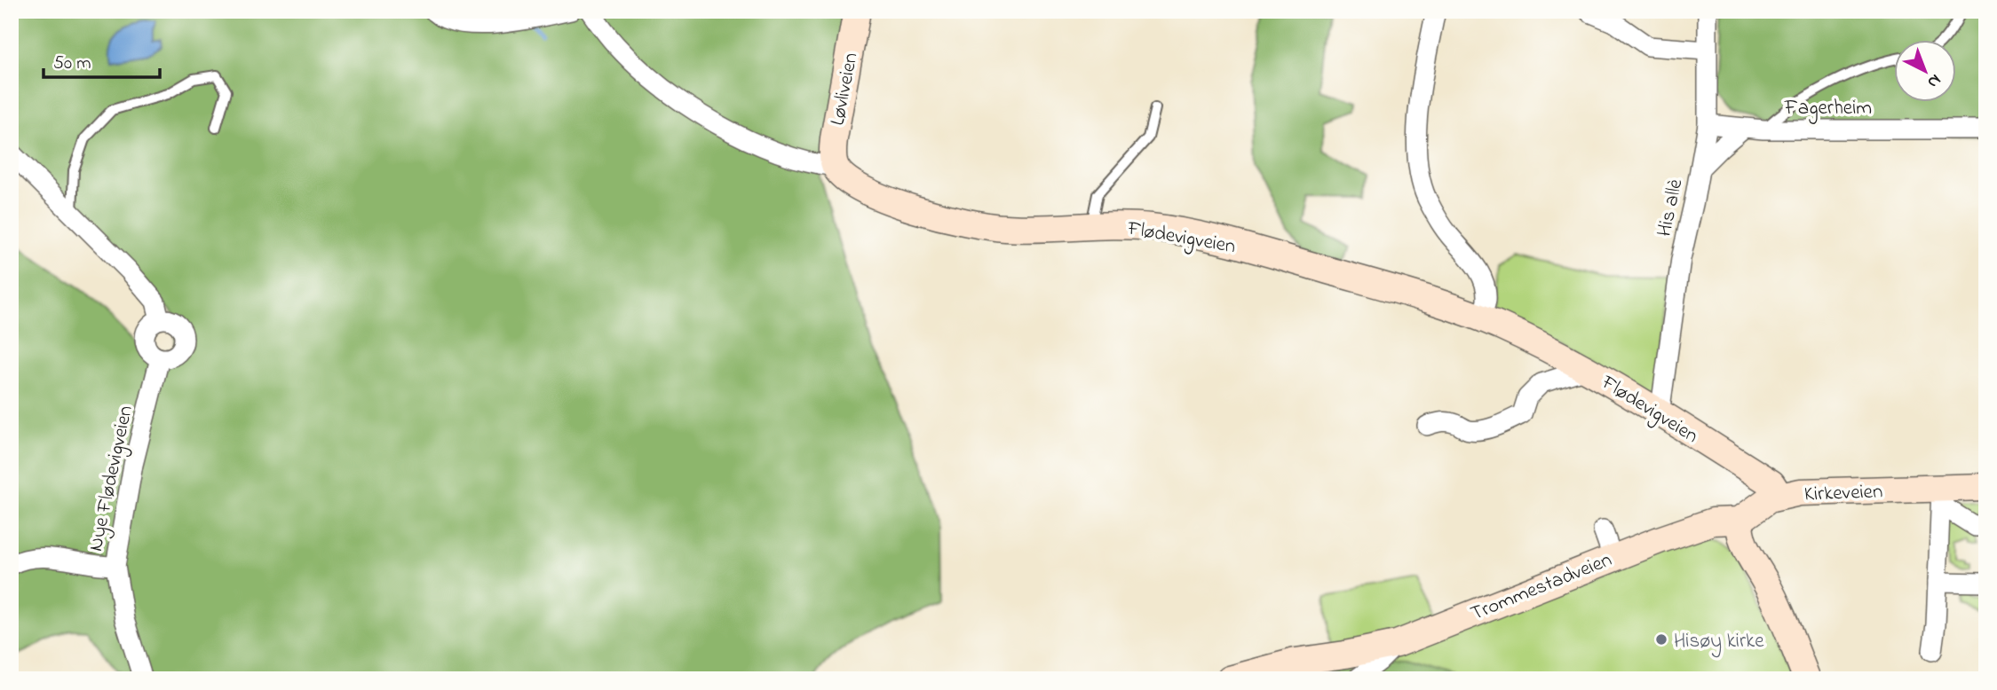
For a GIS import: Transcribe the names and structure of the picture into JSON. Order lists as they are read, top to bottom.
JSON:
{
  "streets": {
    "main road": [
      "Løvliveien",
      "Flødevigveien",
      "Kirkeveien",
      "Trommestadveien"
    ],
    "street": ["Fagerheim", "His allè", "Nye Flødevigveien"]
  },
  "crossings": [
    ["Løvliveien", "Flødevigveien"],
    ["Fagerheim", "His allè"],
    ["His allè", "Flødevigveien"],
    ["Flødevigveien", "Kirkeveien"],
    ["Kirkeveien", "Trommestadveien"]
  ],
  "places": ["Hisøy kirke"],
  "scale_bar": "50 m",
  "north": "bottom right"
}
